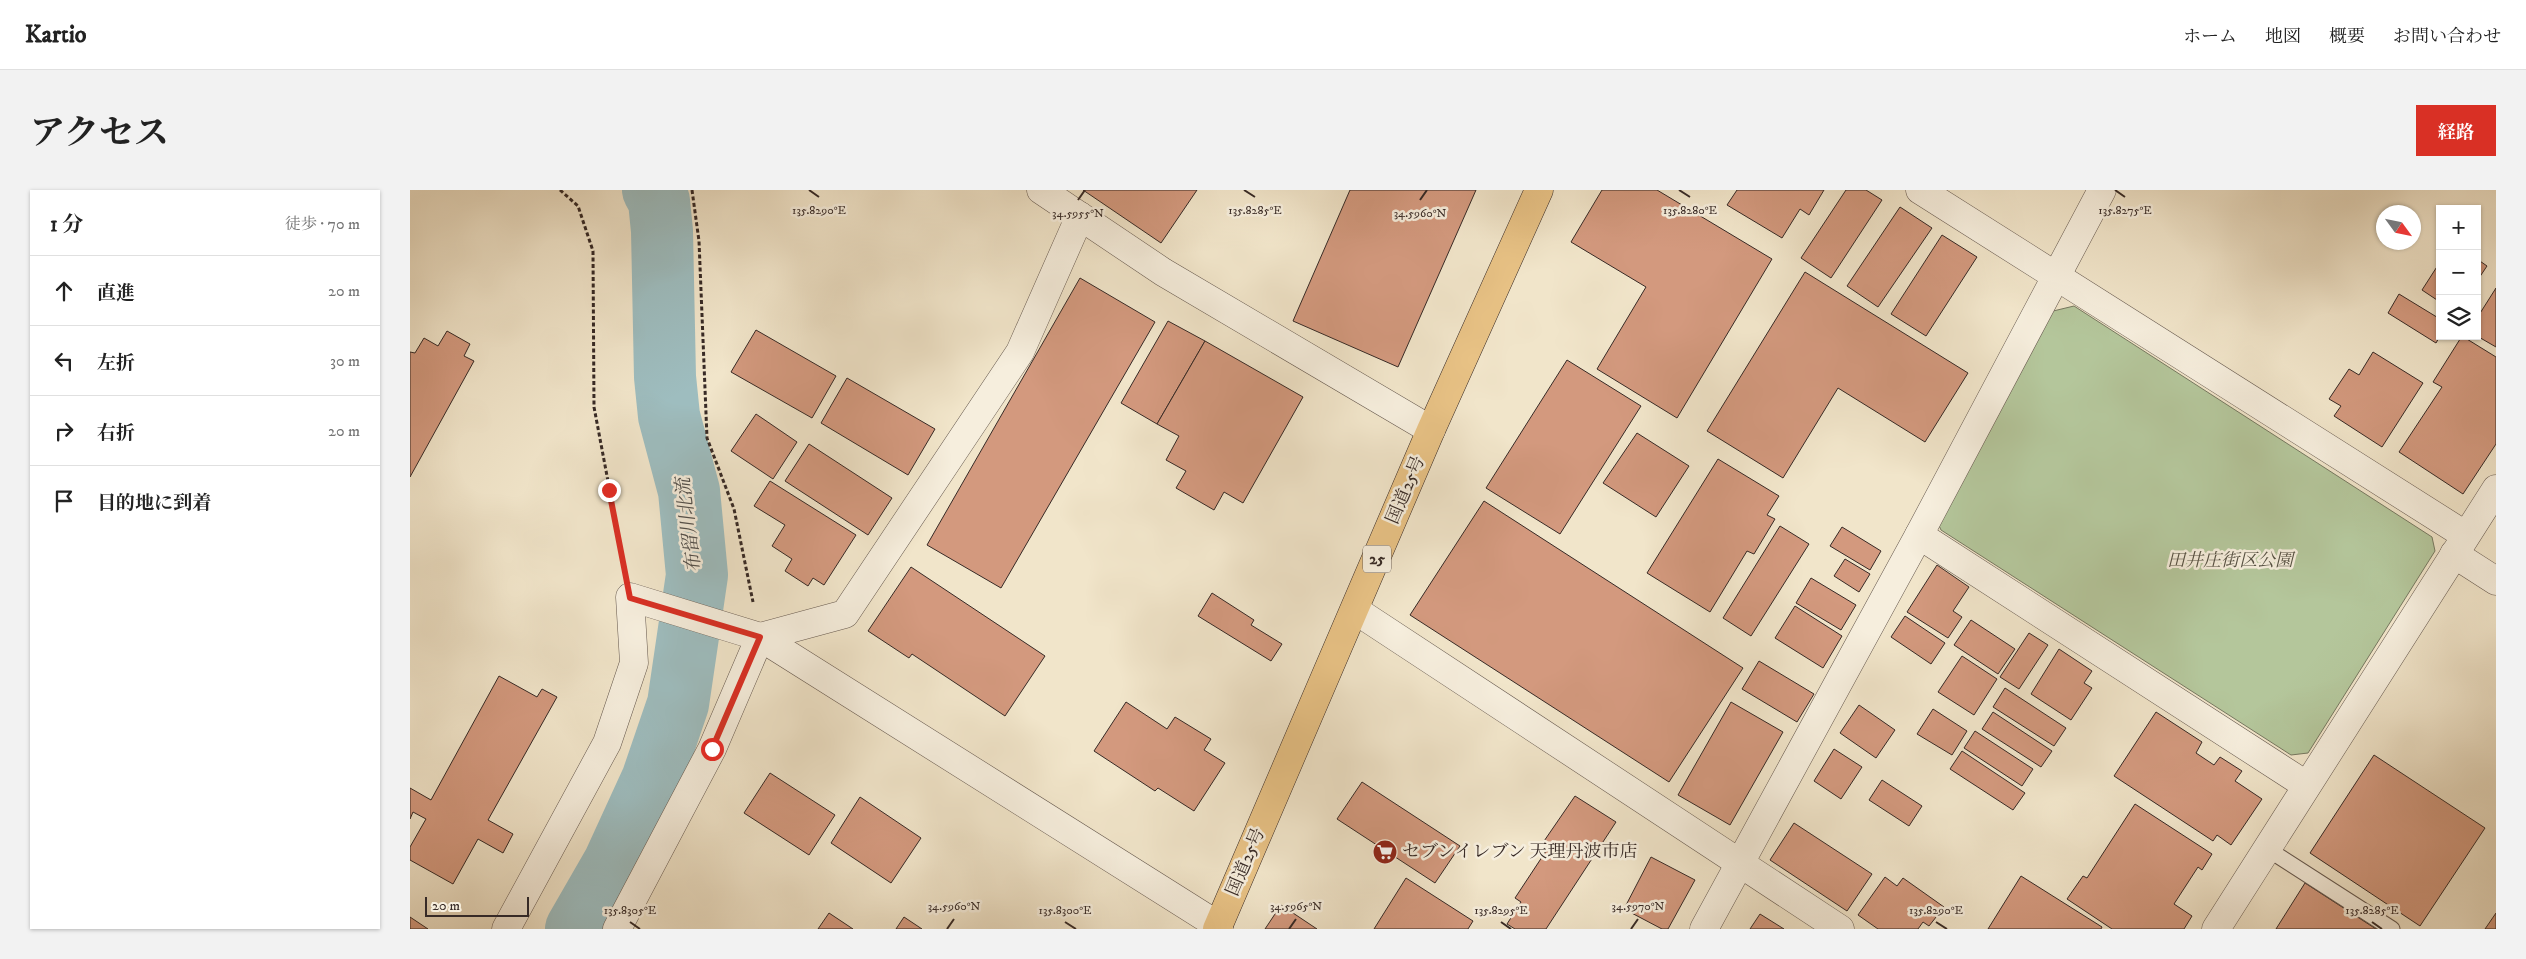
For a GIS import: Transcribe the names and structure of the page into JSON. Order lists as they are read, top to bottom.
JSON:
{
  "streets": {
    "highway": ["国道25号", "25"]
  },
  "water": ["布留川北流"],
  "parks": ["田井庄街区公園"],
  "places": {
    "supermarket": ["セブンイレブン 天理丹波市店"]
  },
  "scale_bar": "20 m",
  "north": "bottom right",
  "page": {
    "header": "Kartio",
    "nav": [
      "ホーム",
      "地図",
      "概要",
      "お問い合わせ"
    ],
    "title": "アクセス",
    "buttons": "経路",
    "heading": ["1 分", "徒歩 · 70 m"],
    "map_buttons": ["+", "−"],
    "list": [
      ["直進", "20 m"],
      ["左折", "30 m"],
      ["右折", "20 m"],
      "目的地に到着"
    ],
    "scale": "20 m"
  },
  "coordinates": [
    "135.8280°E",
    "135.8275°E",
    "135.8290°E",
    "135.8285°E",
    "34.5955°N",
    "34.5960°N",
    "34.5965°N",
    "34.5970°N",
    "135.8305°E",
    "135.8300°E",
    "135.8295°E"
  ]
}
